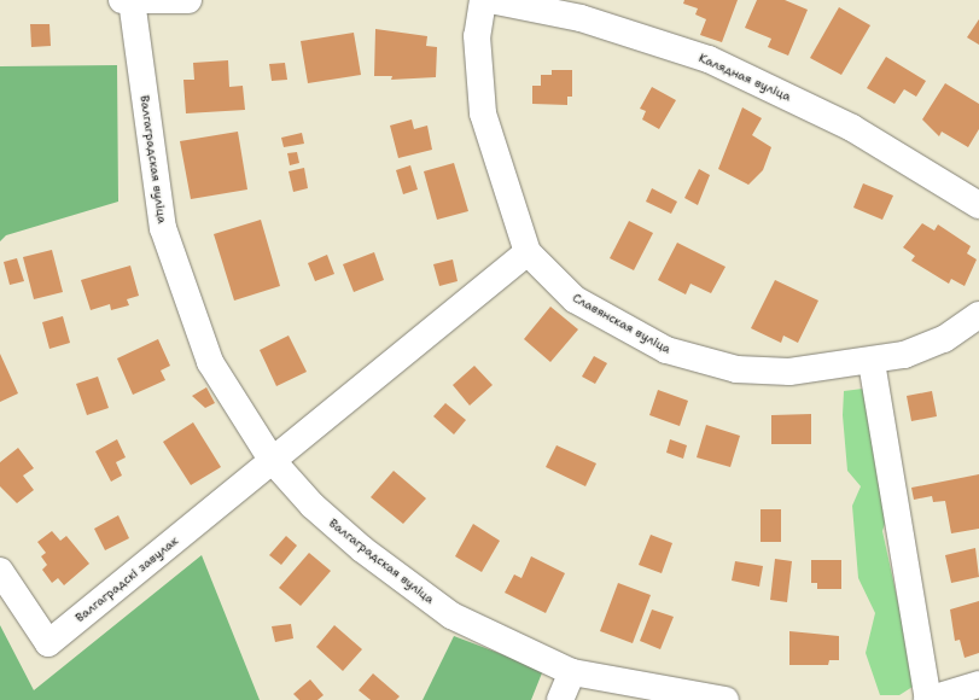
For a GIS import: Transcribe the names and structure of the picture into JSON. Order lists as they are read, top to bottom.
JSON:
{
  "streets": {
    "street": [
      "Калядная вуліца",
      "Валгаградская вуліца",
      "Славянская вуліца",
      "Валгаградскі завулак"
    ]
  },
  "crossings": [
    ["Валгаградская вуліца", "Валгаградскі завулак"]
  ]
}
